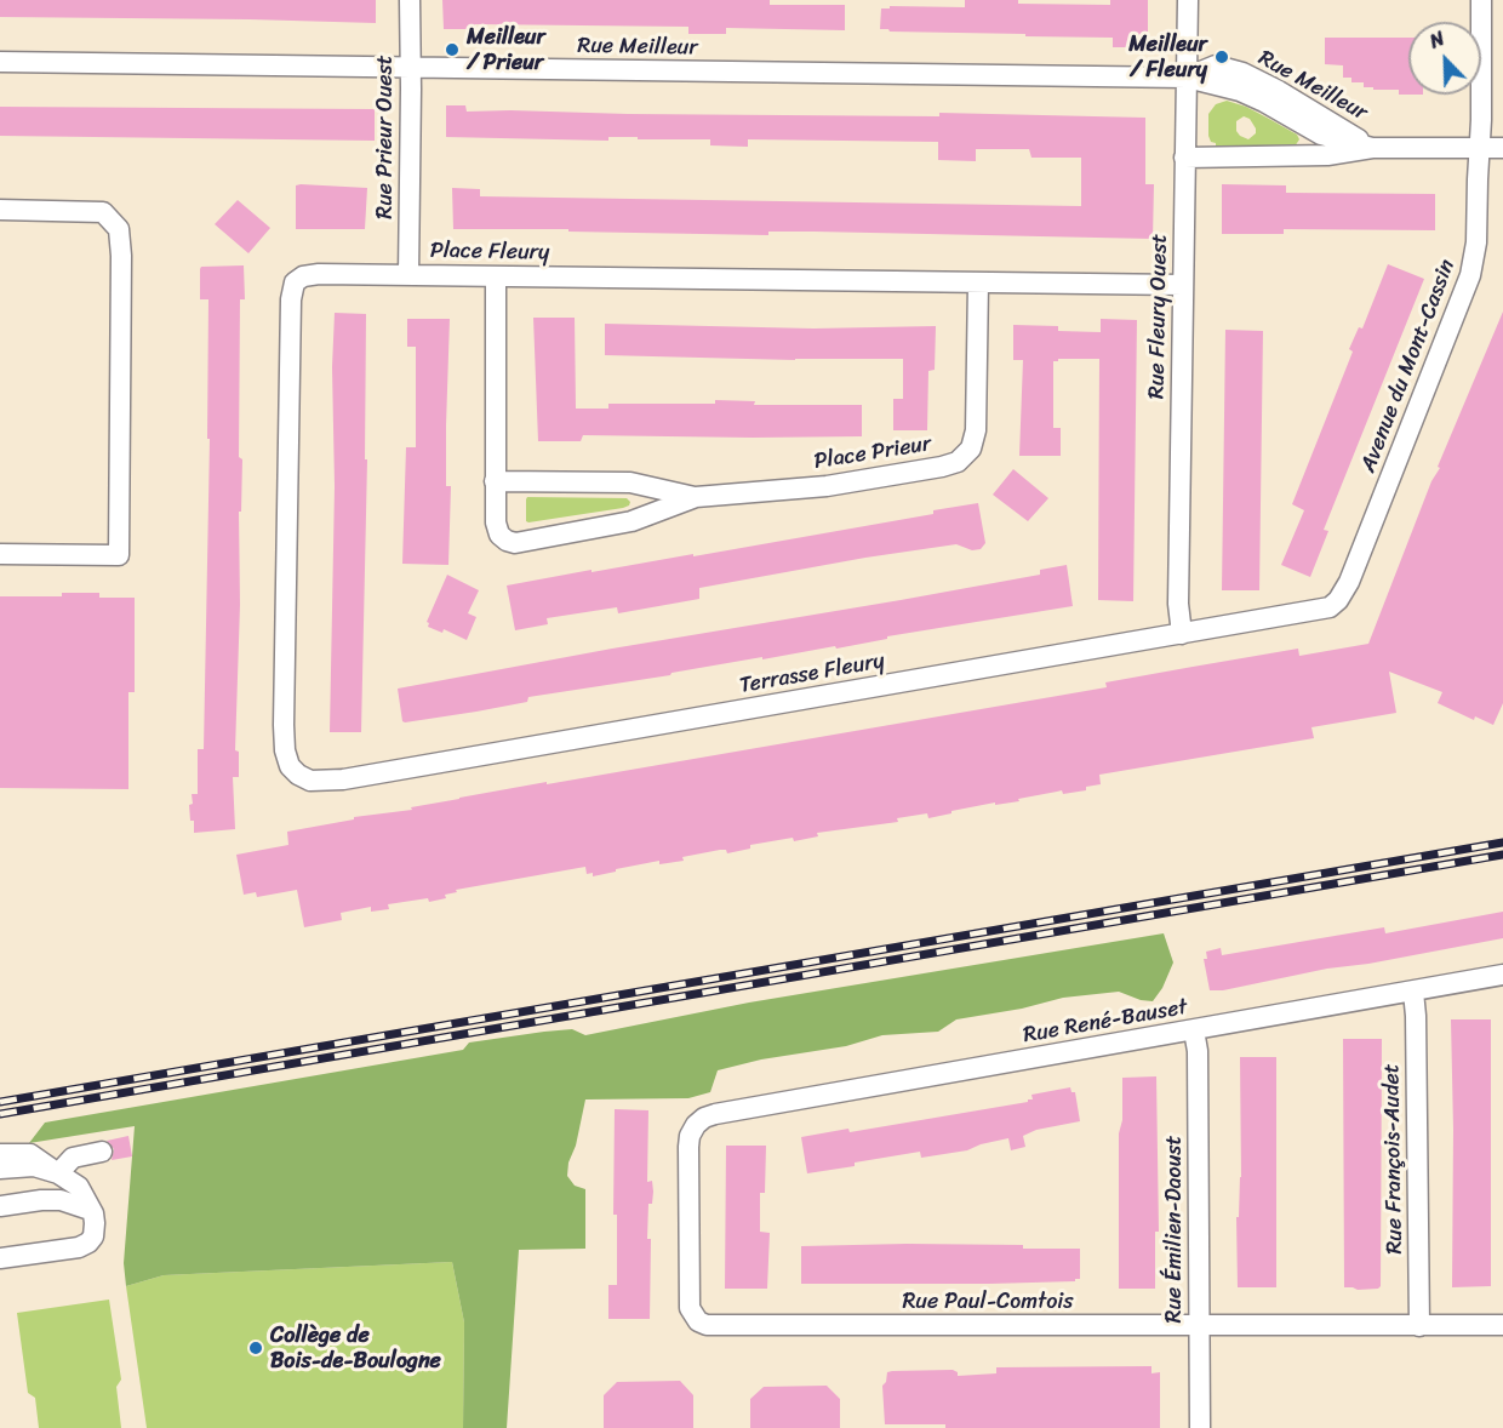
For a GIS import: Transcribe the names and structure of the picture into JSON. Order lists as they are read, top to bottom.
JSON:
{
  "streets": {
    "street": [
      "Rue Meilleur",
      "Rue Prieur Ouest",
      "Place Fleury",
      "Rue Fleury Ouest",
      "Avenue du Mont-Cassin",
      "Place Prieur",
      "Terrasse Fleury",
      "Rue René-Bauset",
      "Rue François-Audet",
      "Rue Émilien-Daoust",
      "Rue Paul-Comtois"
    ]
  },
  "crossings": [
    ["Rue Meilleur", "Rue Prieur Ouest"],
    ["Rue Meilleur", "Rue Fleury Ouest"],
    ["Rue Meilleur", "Avenue du Mont-Cassin"],
    ["Rue Prieur Ouest", "Place Fleury"],
    ["Place Fleury", "Rue Fleury Ouest"],
    ["Place Fleury", "Place Prieur"],
    ["Place Fleury", "Terrasse Fleury"],
    ["Rue Fleury Ouest", "Terrasse Fleury"],
    ["Avenue du Mont-Cassin", "Terrasse Fleury"],
    ["Rue René-Bauset", "Rue François-Audet"],
    ["Rue René-Bauset", "Rue Émilien-Daoust"],
    ["Rue René-Bauset", "Rue Paul-Comtois"],
    ["Rue François-Audet", "Rue Paul-Comtois"],
    ["Rue Émilien-Daoust", "Rue Paul-Comtois"]
  ],
  "places": ["Meilleur / Prieur", "Meilleur / Fleury", "Collège de Bois-de-Boulogne"],
  "north": "top left"
}
